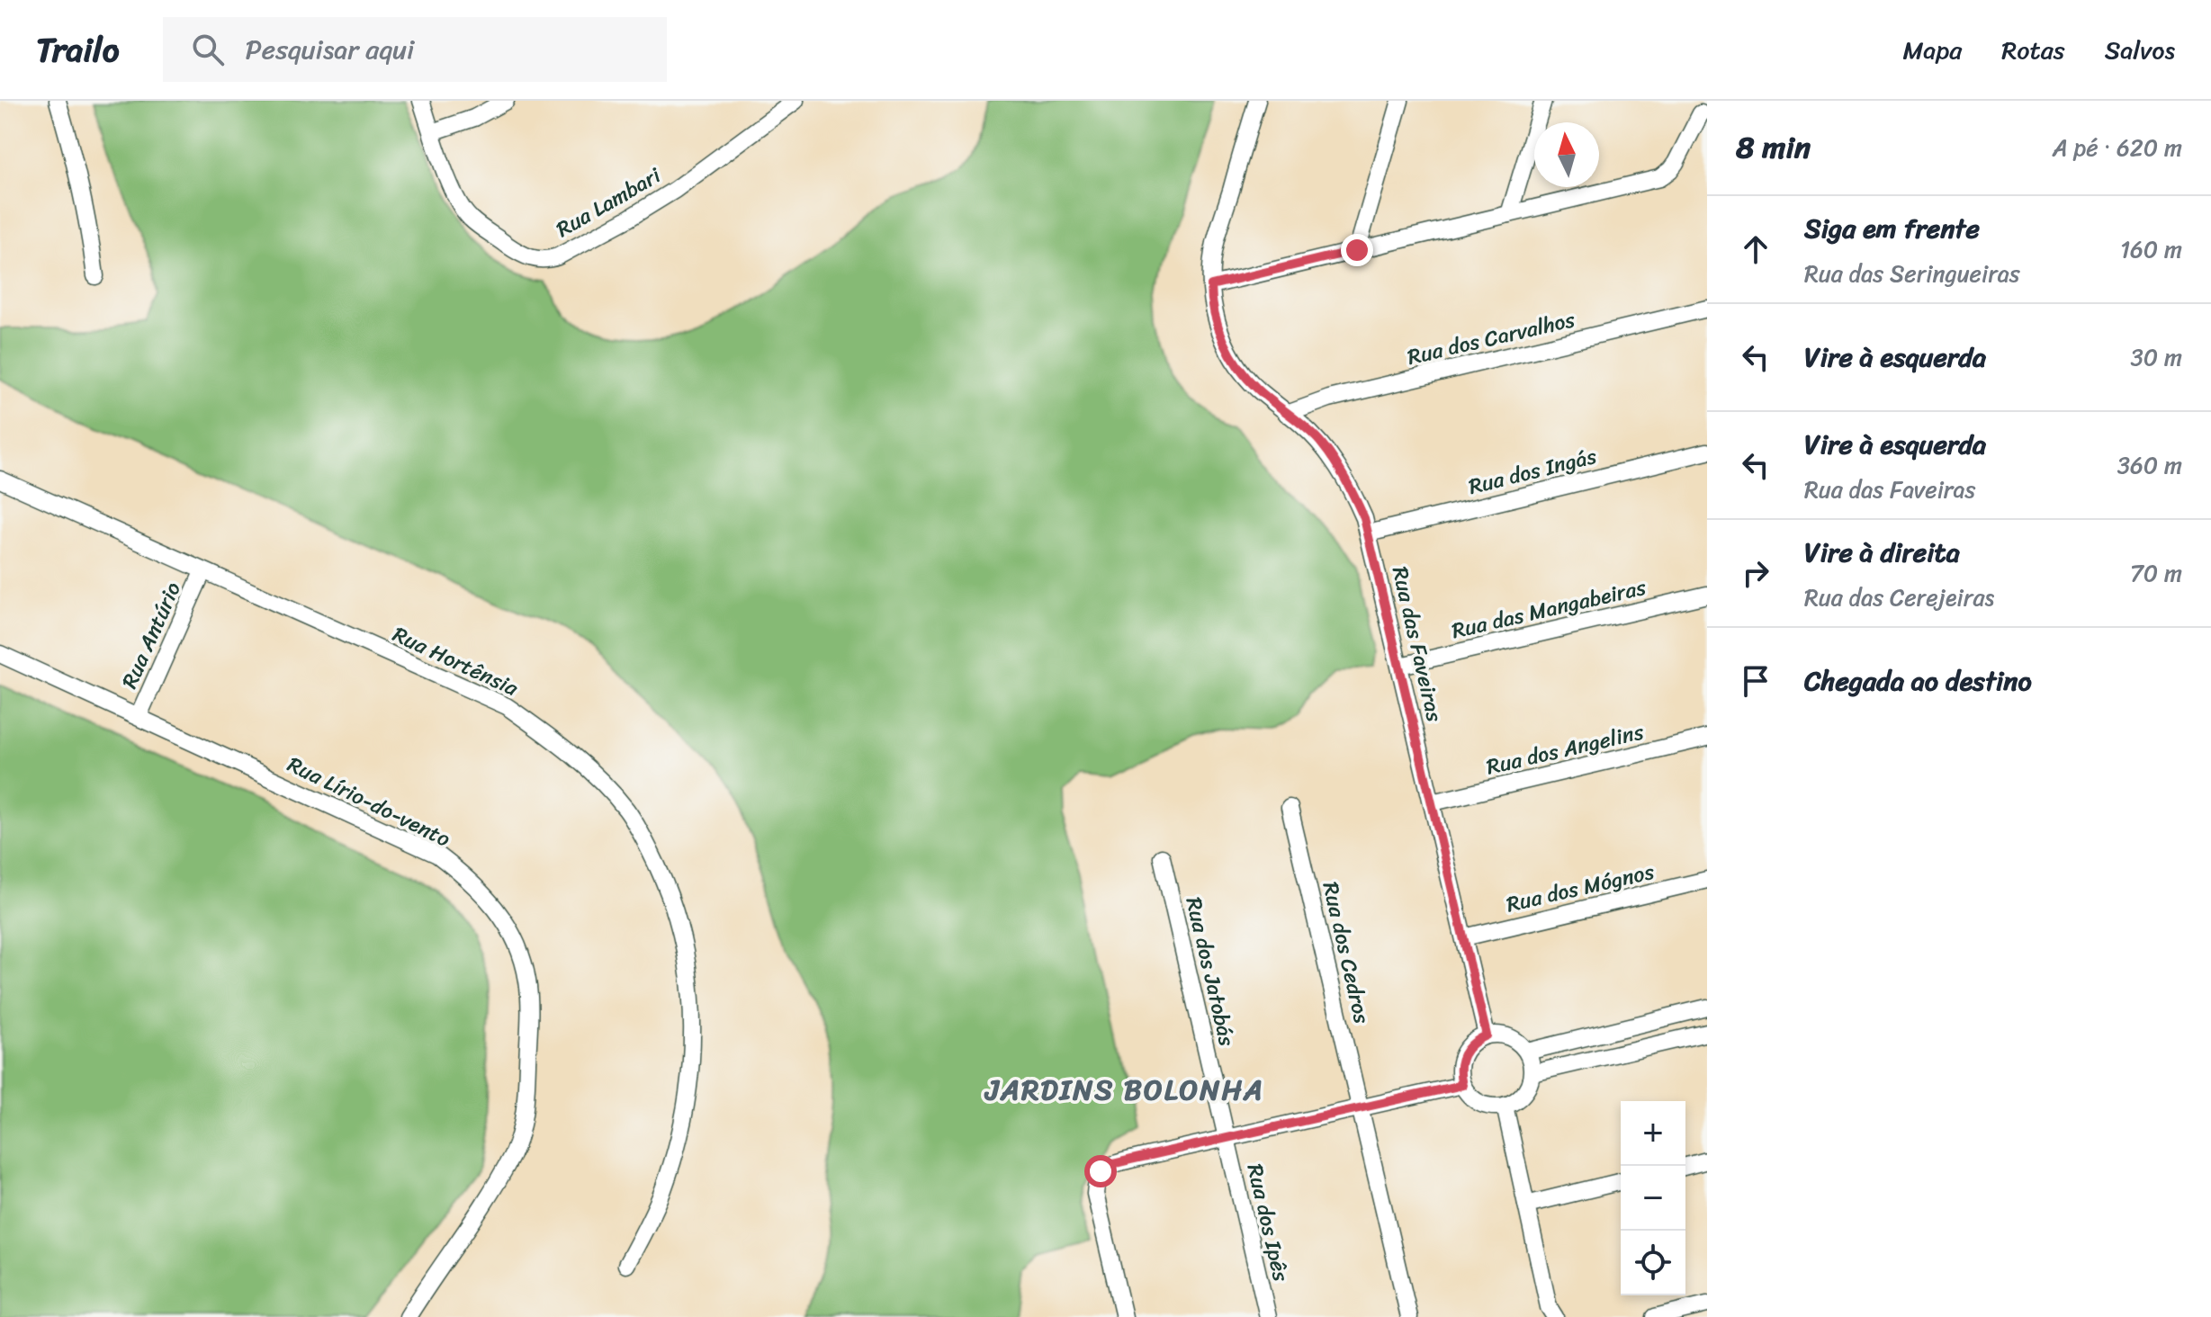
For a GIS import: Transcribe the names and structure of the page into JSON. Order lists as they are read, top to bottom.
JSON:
{
  "streets": {
    "street": [
      "Rua Lambari",
      "Rua dos Carvalhos",
      "Rua dos Ingás",
      "Rua das Mangabeiras",
      "Rua Antúrio",
      "Rua das Faveiras",
      "Rua Hortênsia",
      "Rua dos Angelins",
      "Rua Lírio-do-vento",
      "Rua dos Mógnos",
      "Rua dos Cedros",
      "Rua dos Jatobás",
      "Rua dos Ipês"
    ]
  },
  "crossings": [
    ["Rua dos Carvalhos", "Rua das Faveiras"],
    ["Rua dos Ingás", "Rua das Faveiras"],
    ["Rua das Mangabeiras", "Rua das Faveiras"],
    ["Rua Antúrio", "Rua Hortênsia"],
    ["Rua Antúrio", "Rua Lírio-do-vento"],
    ["Rua das Faveiras", "Rua dos Angelins"],
    ["Rua das Faveiras", "Rua dos Mógnos"],
    ["Rua dos Jatobás", "Rua dos Ipês"]
  ],
  "districts": ["JARDINS BOLONHA"],
  "north": "top",
  "page": {
    "header": "Trailo",
    "search": "Pesquisar aqui",
    "nav": ["Mapa", "Rotas", "Salvos"],
    "heading": ["8 min", "A pé · 620 m"],
    "list": [
      ["Siga em frente", "Rua das Seringueiras", "160 m"],
      ["Vire à esquerda", "30 m"],
      ["Vire à esquerda", "Rua das Faveiras", "360 m"],
      ["Vire à direita", "Rua das Cerejeiras", "70 m"],
      "Chegada ao destino"
    ],
    "map_buttons": ["+", "−"]
  }
}
